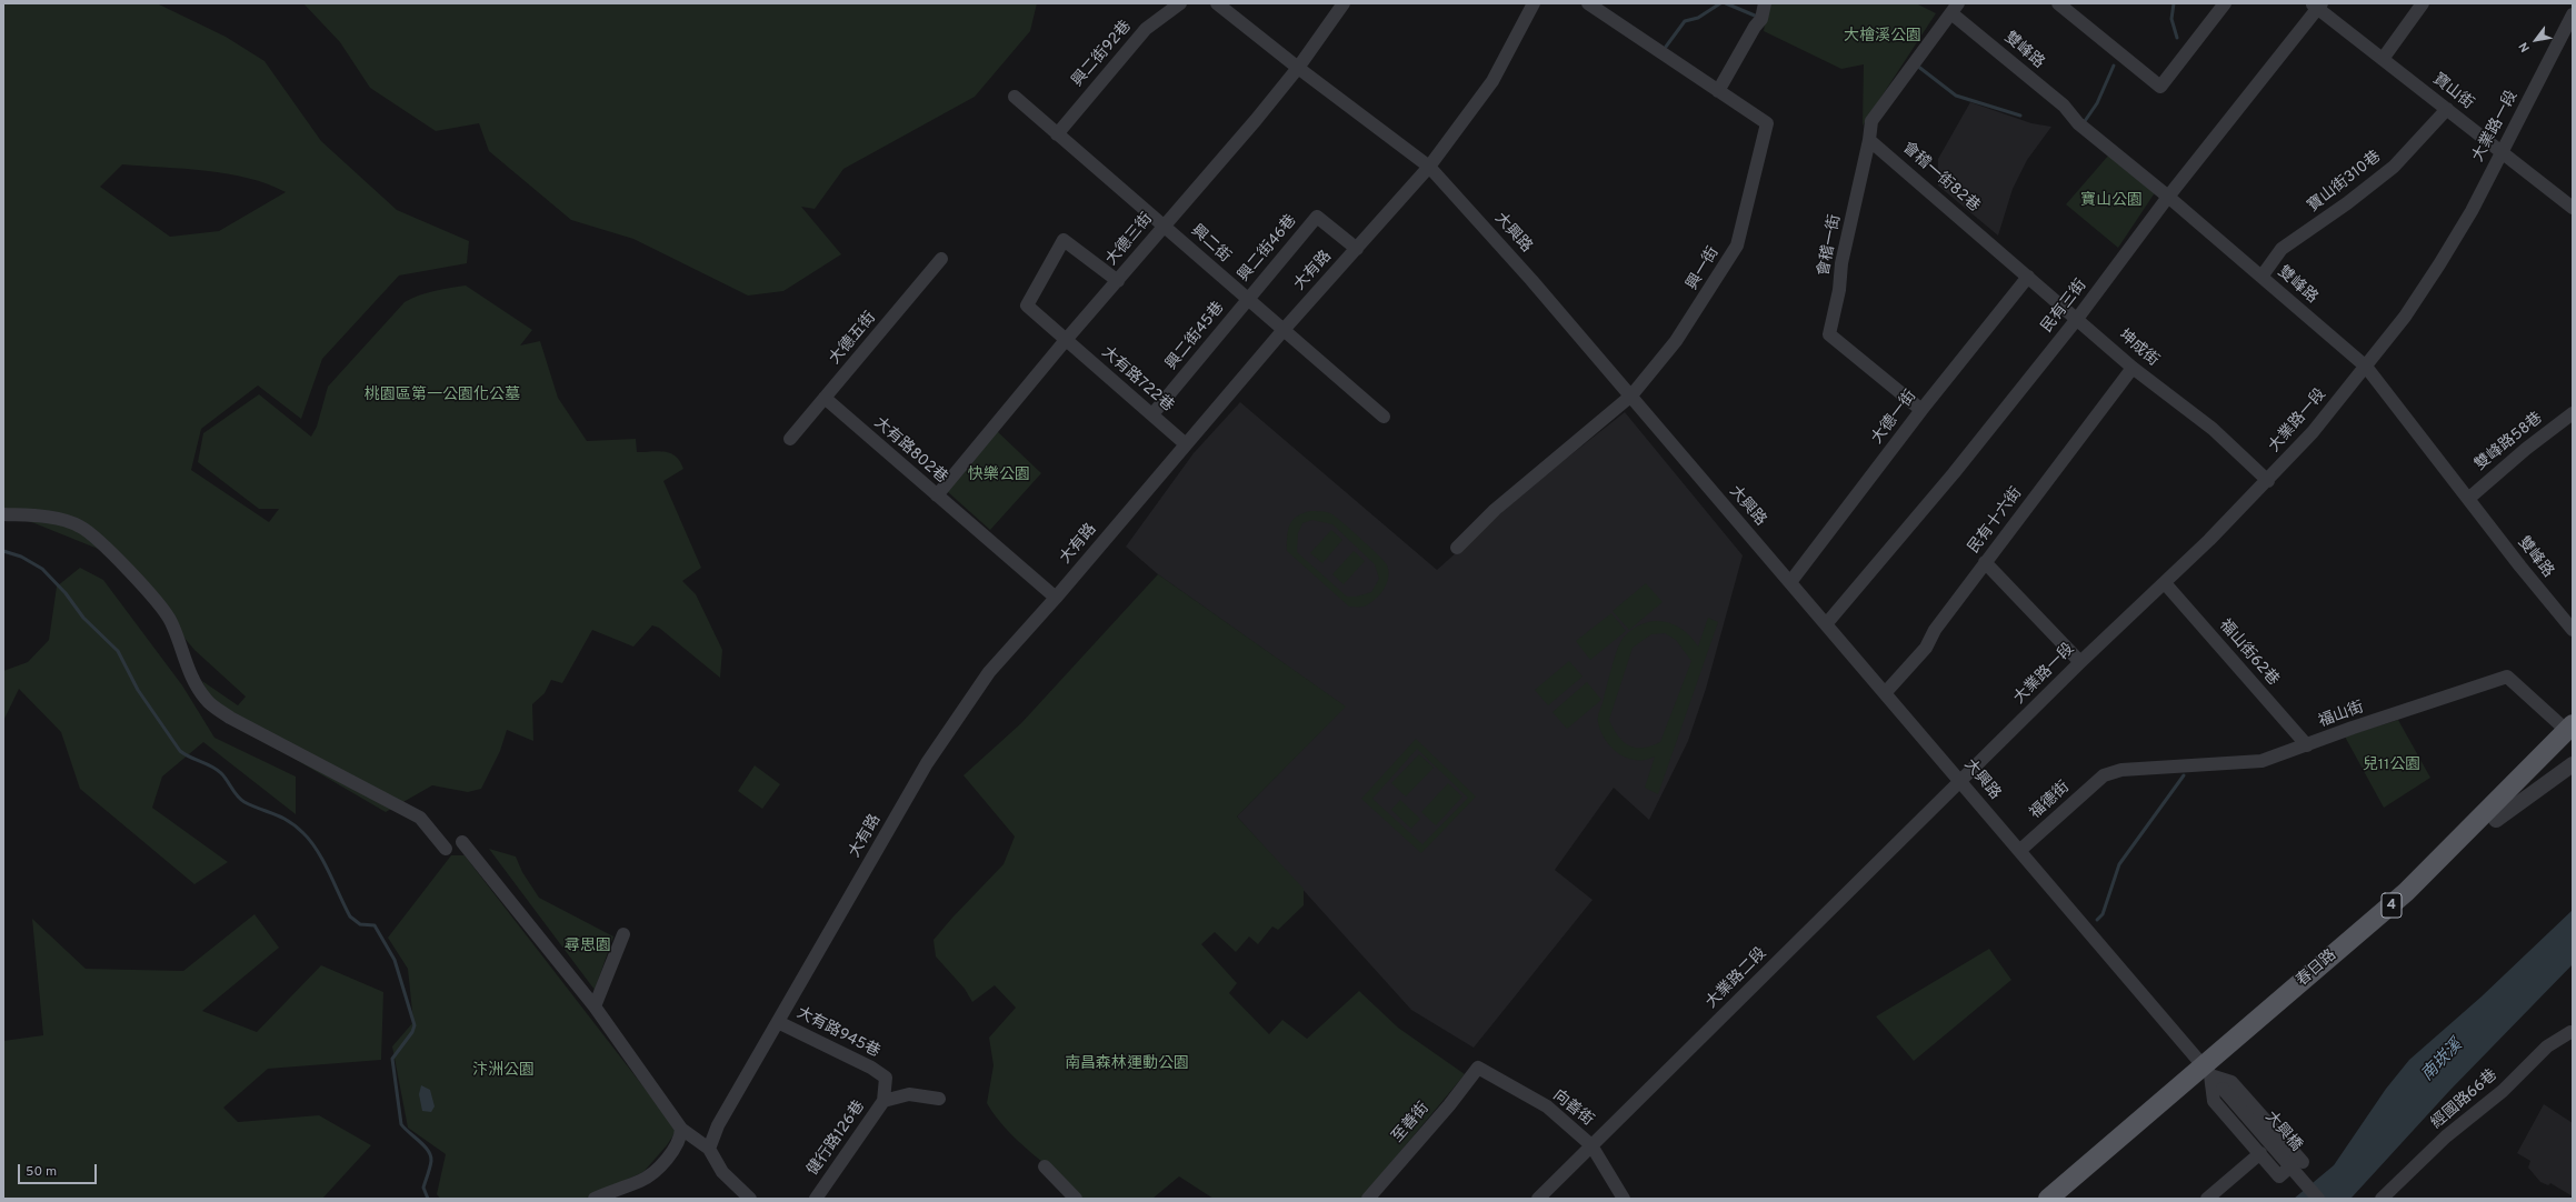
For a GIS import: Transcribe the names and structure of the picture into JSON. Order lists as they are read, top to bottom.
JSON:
{
  "streets": {
    "main road": ["4", "春日路"],
    "street": [
      "雙峰路",
      "興二街92巷",
      "寶山街",
      "大業路一段",
      "會稽一街82巷",
      "寶山街310巷",
      "大興路",
      "大德三街",
      "興二街",
      "會稽一街",
      "興二街46巷",
      "興一街",
      "大有路",
      "民有三街",
      "興二街45巷",
      "大德五街",
      "坤成街",
      "大有路722巷",
      "大德一街",
      "雙峰路58巷",
      "大有路802巷",
      "民有十六街",
      "福山街62巷",
      "福山街",
      "福德街",
      "大業路二段",
      "大有路945巷",
      "經國路66巷",
      "向善街",
      "至善街",
      "大興橋",
      "健行路126巷"
    ]
  },
  "crossings": [
    ["雙峰路", "大業路一段"],
    ["雙峰路", "寶山街310巷"],
    ["雙峰路", "會稽一街"],
    ["雙峰路", "民有三街"],
    ["雙峰路", "雙峰路58巷"],
    ["興二街92巷", "興二街"],
    ["寶山街", "大業路一段"],
    ["寶山街", "寶山街310巷"],
    ["寶山街", "民有三街"],
    ["大業路一段", "大興路"],
    ["大業路一段", "坤成街"],
    ["大業路一段", "福山街62巷"],
    ["大業路一段", "大業路二段"],
    ["會稽一街82巷", "會稽一街"],
    ["會稽一街82巷", "坤成街"],
    ["大興路", "大德三街"],
    ["大興路", "興一街"],
    ["大興路", "大有路"],
    ["大興路", "民有三街"],
    ["大興路", "大德一街"],
    ["大興路", "民有十六街"],
    ["大興路", "福德街"],
    ["大興路", "春日路"],
    ["大興路", "大業路二段"],
    ["大興路", "大興橋"],
    ["大德三街", "興二街"],
    ["大德三街", "大有路722巷"],
    ["大德三街", "大有路802巷"],
    ["興二街", "興二街46巷"],
    ["興二街", "大有路"],
    ["興二街", "興二街45巷"],
    ["會稽一街", "大德一街"],
    ["興二街46巷", "大有路"],
    ["興二街46巷", "興二街45巷"],
    ["大有路", "大有路722巷"],
    ["大有路", "大有路802巷"],
    ["大有路", "大有路945巷"],
    ["民有三街", "坤成街"],
    ["興二街45巷", "大有路722巷"],
    ["大德五街", "大有路802巷"],
    ["坤成街", "大德一街"],
    ["坤成街", "民有十六街"],
    ["福山街62巷", "福山街"],
    ["福山街", "福德街"],
    ["福山街", "春日路"],
    ["春日路", "大興橋"],
    ["大業路二段", "向善街"],
    ["大有路945巷", "健行路126巷"],
    ["向善街", "至善街"]
  ],
  "water": ["南崁溪"],
  "parks": [
    "大檜溪公園",
    "寶山公園",
    "桃園區第一公園化公墓",
    "快樂公園",
    "兒11公園",
    "尋思園",
    "南昌森林運動公園",
    "汴洲公園"
  ],
  "scale_bar": "50 m",
  "north": "bottom left"
}
